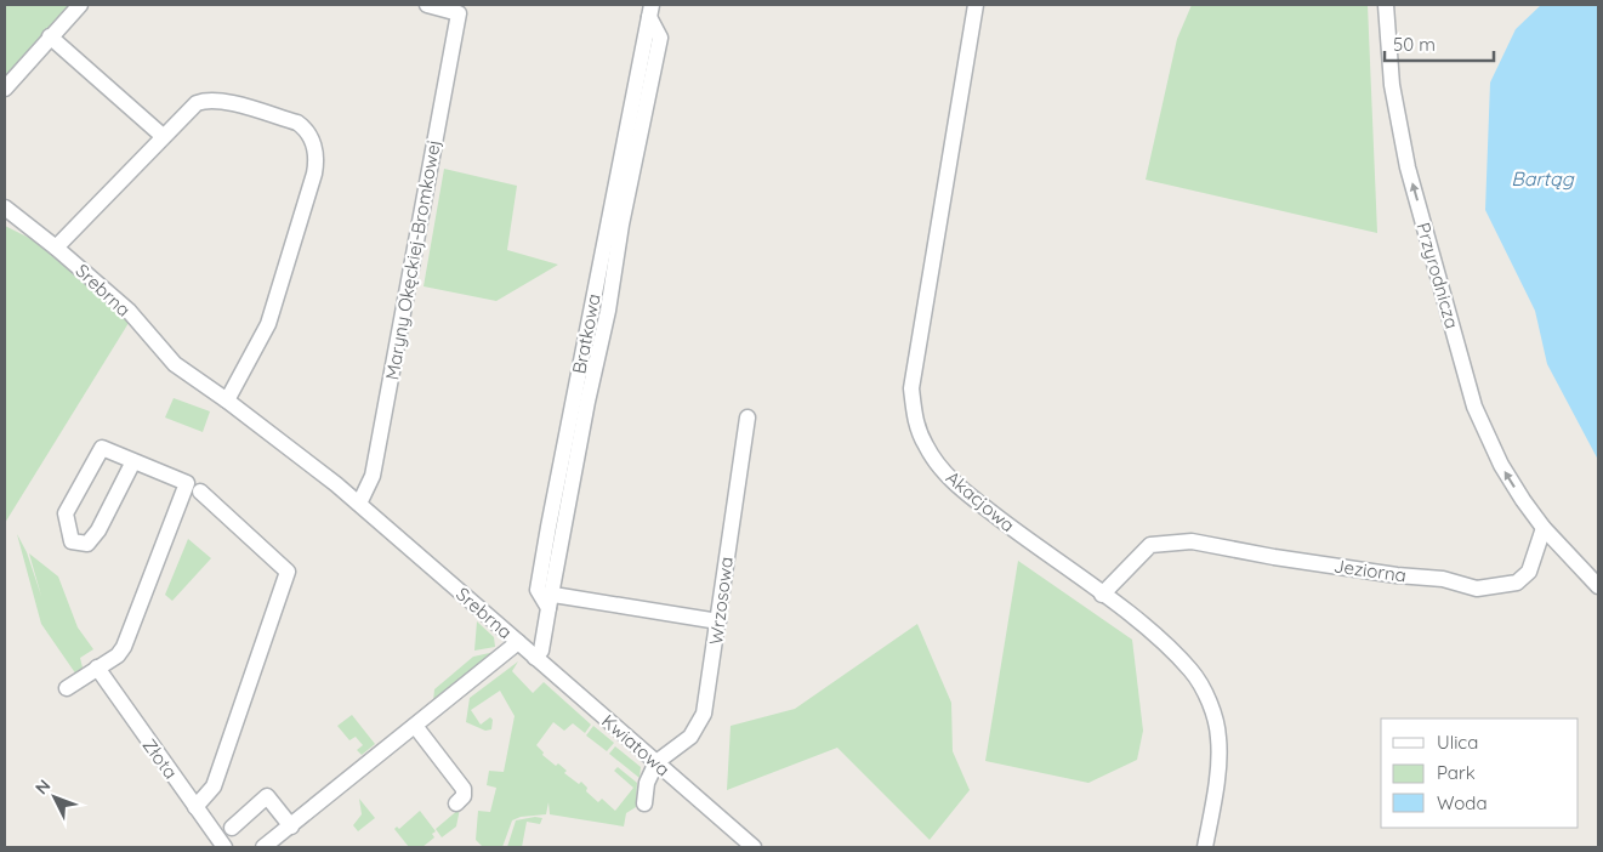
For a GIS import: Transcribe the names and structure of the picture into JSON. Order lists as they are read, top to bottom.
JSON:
{
  "streets": {
    "street": [
      "Maryny Okęckiej-Bromkowej",
      "Przyrodnicza",
      "Srebrna",
      "Akacjowa",
      "Jeziorna",
      "Wrzosowa",
      "Kwiatowa",
      "Złota"
    ]
  },
  "crossings": [
    ["Maryny Okęckiej-Bromkowej", "Srebrna"],
    ["Przyrodnicza", "Jeziorna"],
    ["Srebrna", "Kwiatowa"],
    ["Akacjowa", "Jeziorna"],
    ["Wrzosowa", "Kwiatowa"]
  ],
  "one_way": ["Przyrodnicza"],
  "water": ["Bartąg"],
  "legend": ["Ulica", "Park", "Woda"],
  "scale_bar": "50 m",
  "north": "top left"
}
